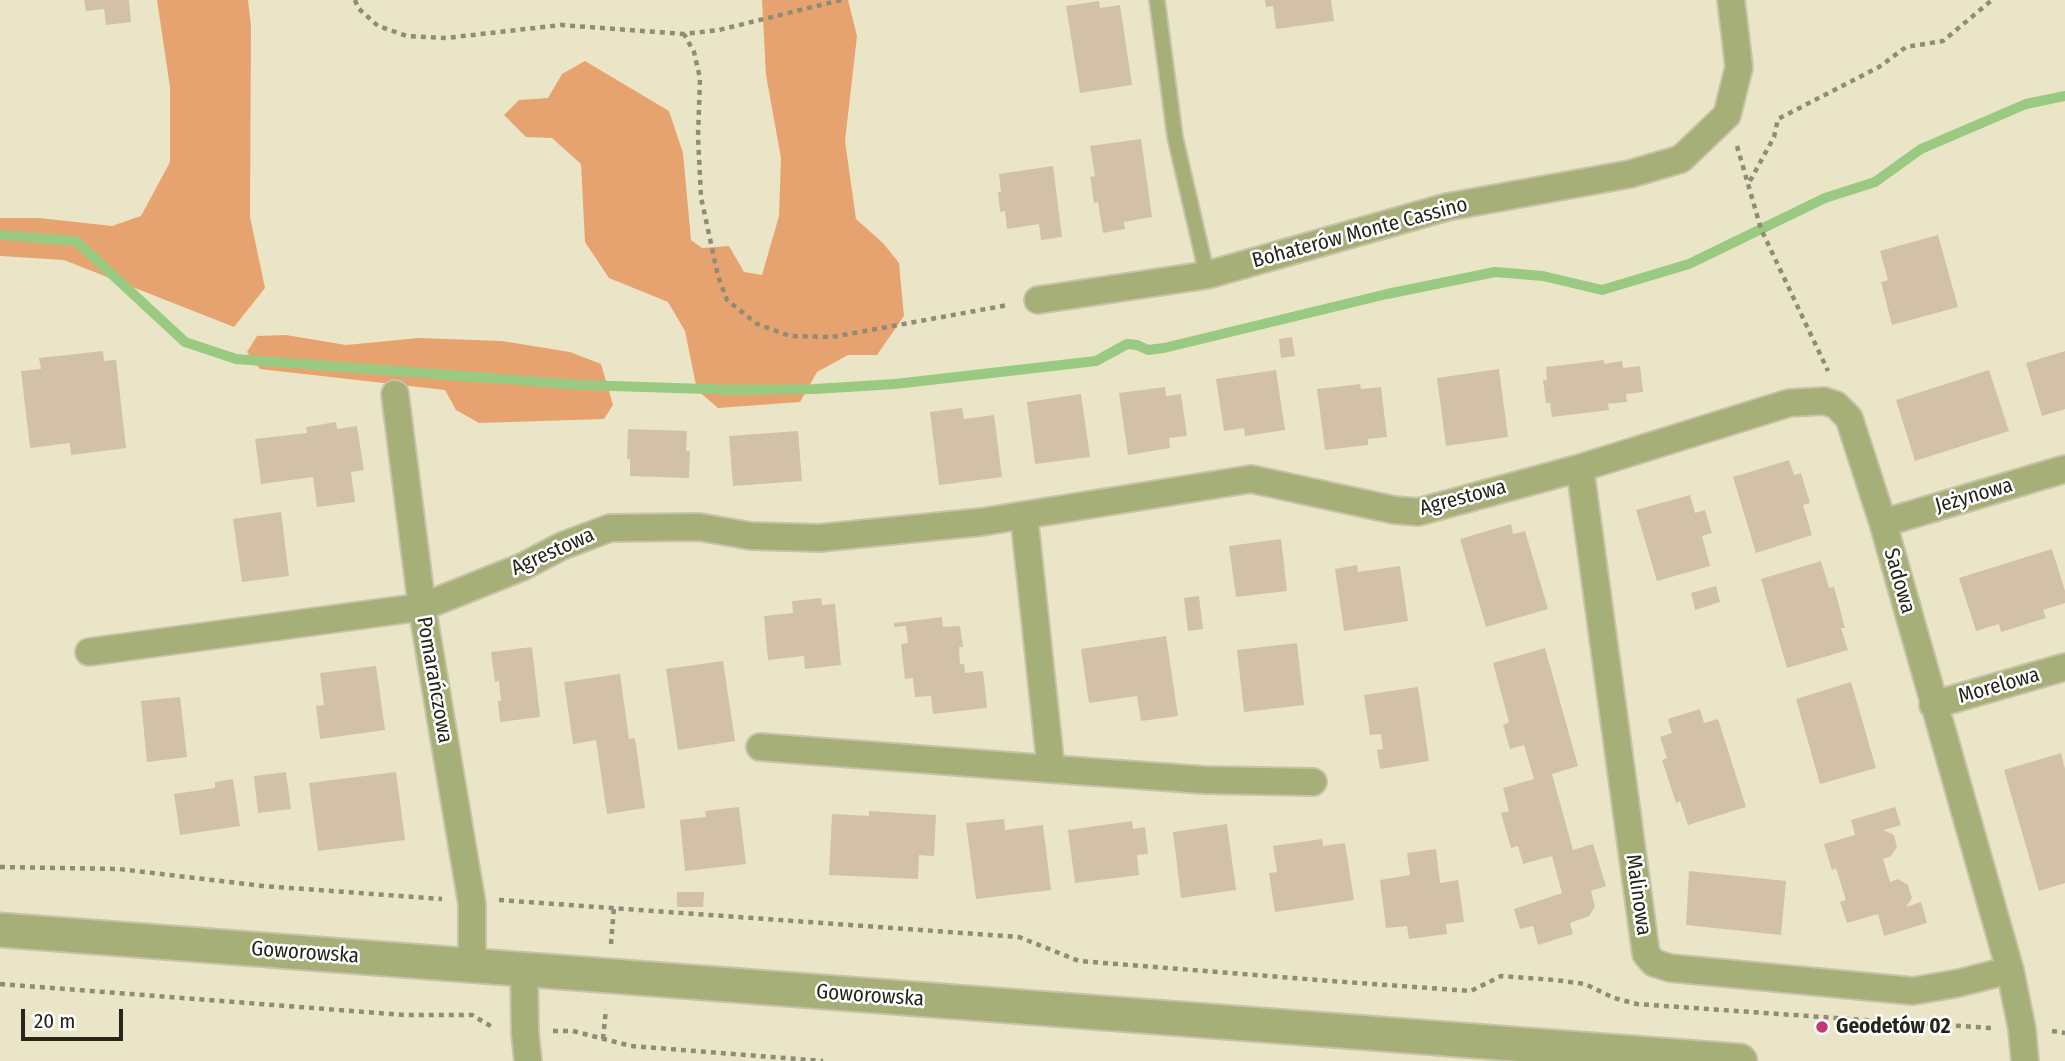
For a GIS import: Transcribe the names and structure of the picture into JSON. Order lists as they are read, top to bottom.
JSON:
{
  "streets": {
    "street": [
      "Bohaterów Monte Cassino",
      "Jeżynowa",
      "Agrestowa",
      "Sadowa",
      "Pomarańczowa",
      "Morelowa",
      "Malinowa",
      "Goworowska"
    ]
  },
  "crossings": [
    ["Jeżynowa", "Sadowa"],
    ["Agrestowa", "Sadowa"],
    ["Agrestowa", "Pomarańczowa"],
    ["Agrestowa", "Malinowa"],
    ["Sadowa", "Morelowa"],
    ["Sadowa", "Malinowa"],
    ["Pomarańczowa", "Goworowska"]
  ],
  "places": ["Geodetów 02"],
  "scale_bar": "20 m"
}
